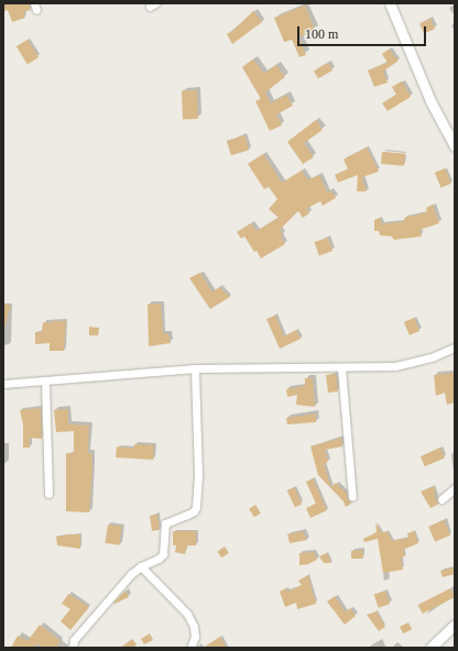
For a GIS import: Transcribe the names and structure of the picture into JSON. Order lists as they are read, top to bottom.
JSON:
{
  "scale_bar": "100 m"
}
